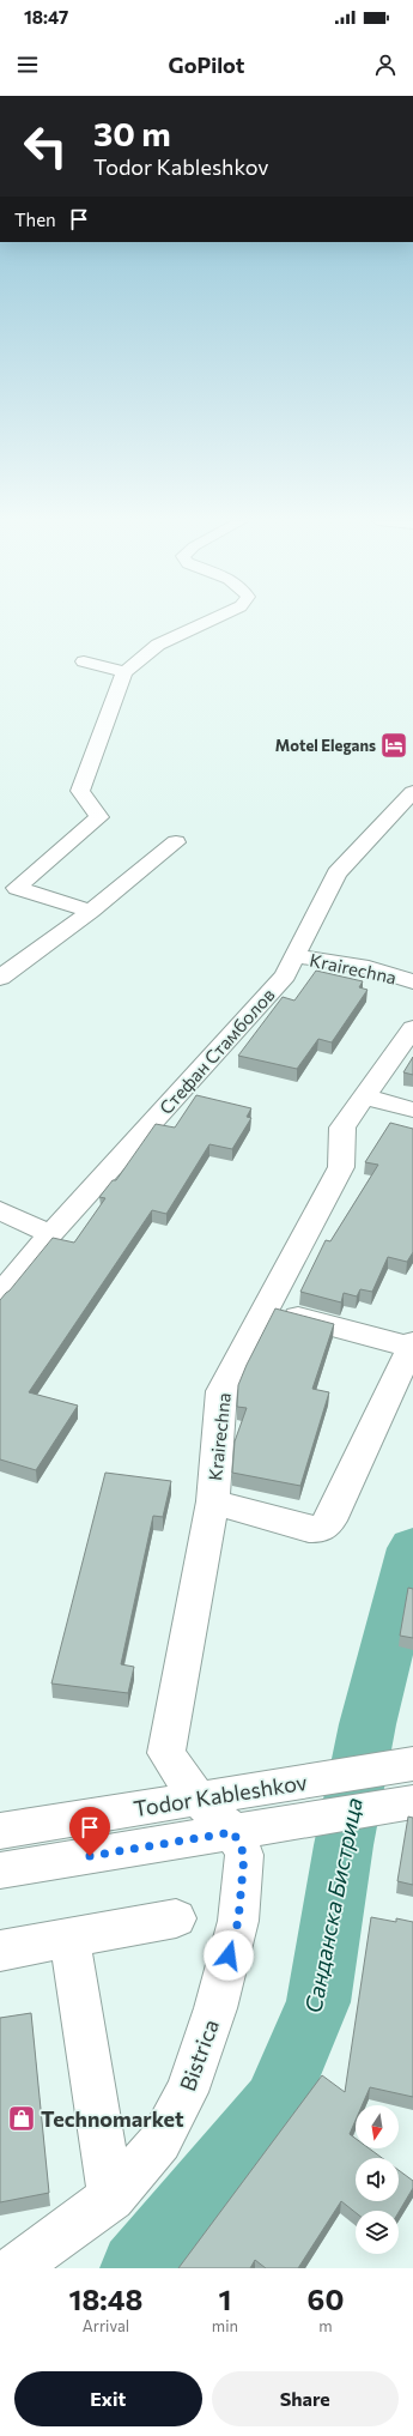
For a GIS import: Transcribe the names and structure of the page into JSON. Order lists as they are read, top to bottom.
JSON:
{
  "streets": {
    "street": [
      "Krairechna",
      "Стефан Стамболов",
      "Todor Kableshkov",
      "Bistrica"
    ]
  },
  "crossings": [
    ["Krairechna", "Стефан Стамболов"],
    ["Krairechna", "Todor Kableshkov"],
    ["Krairechna", "Bistrica"],
    ["Todor Kableshkov", "Bistrica"]
  ],
  "water": ["Санданска Бистрица"],
  "places": {
    "hotel": ["Motel Elegans"],
    "shop": ["Technomarket"]
  },
  "north": "bottom",
  "page": {
    "status": "18:47",
    "header": "GoPilot",
    "turn": ["30 m", "Todor Kableshkov"],
    "then": "Then",
    "eta": [
      "18:48",
      "Arrival",
      "1",
      "min",
      "60",
      "m"
    ],
    "buttons": ["Exit", "Share"]
  }
}
